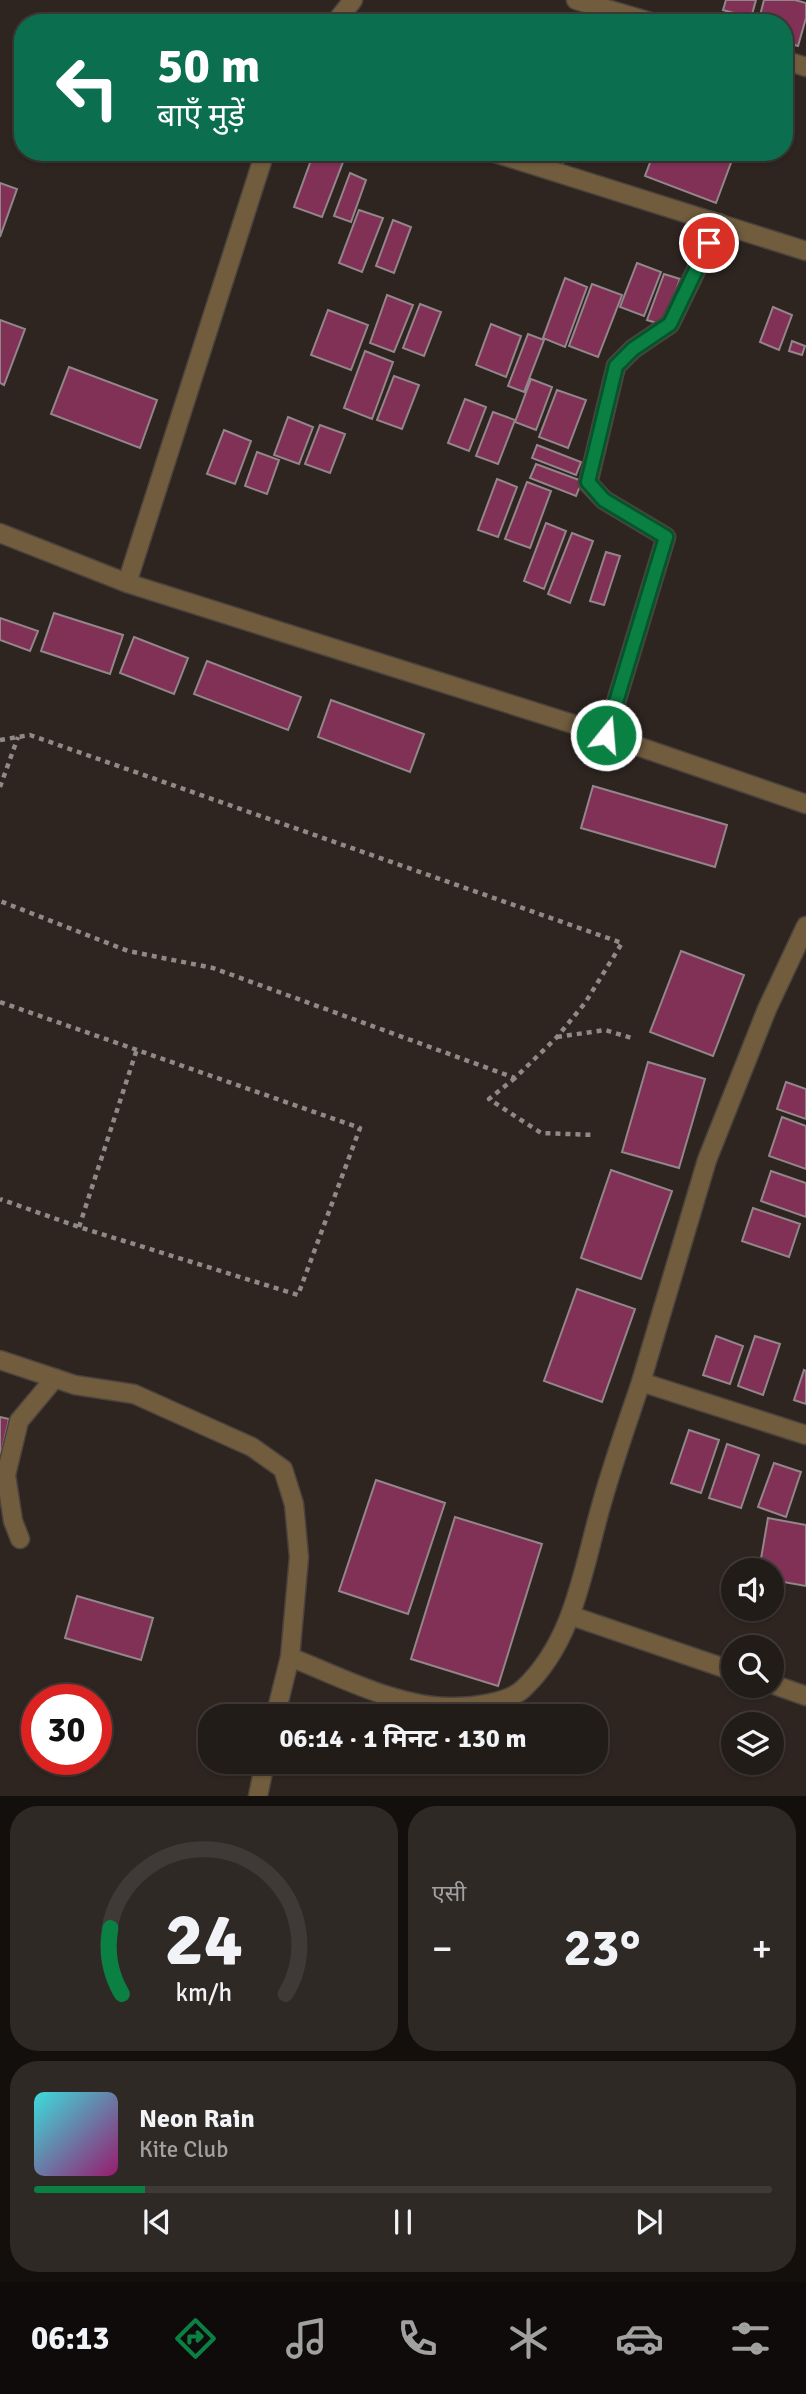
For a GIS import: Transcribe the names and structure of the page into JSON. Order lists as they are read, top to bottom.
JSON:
{
  "page": {
    "turn": ["50 m", "बाएँ मुड़ें"],
    "limit": "30",
    "trip": "06:14 · 1 मिनट · 130 m",
    "tile": "एसी",
    "heat": ["−", "23°", "+"],
    "song": ["Neon Rain", "Kite Club"],
    "tabs": "06:13",
    "gauge": ["24", "km/h"]
  }
}
